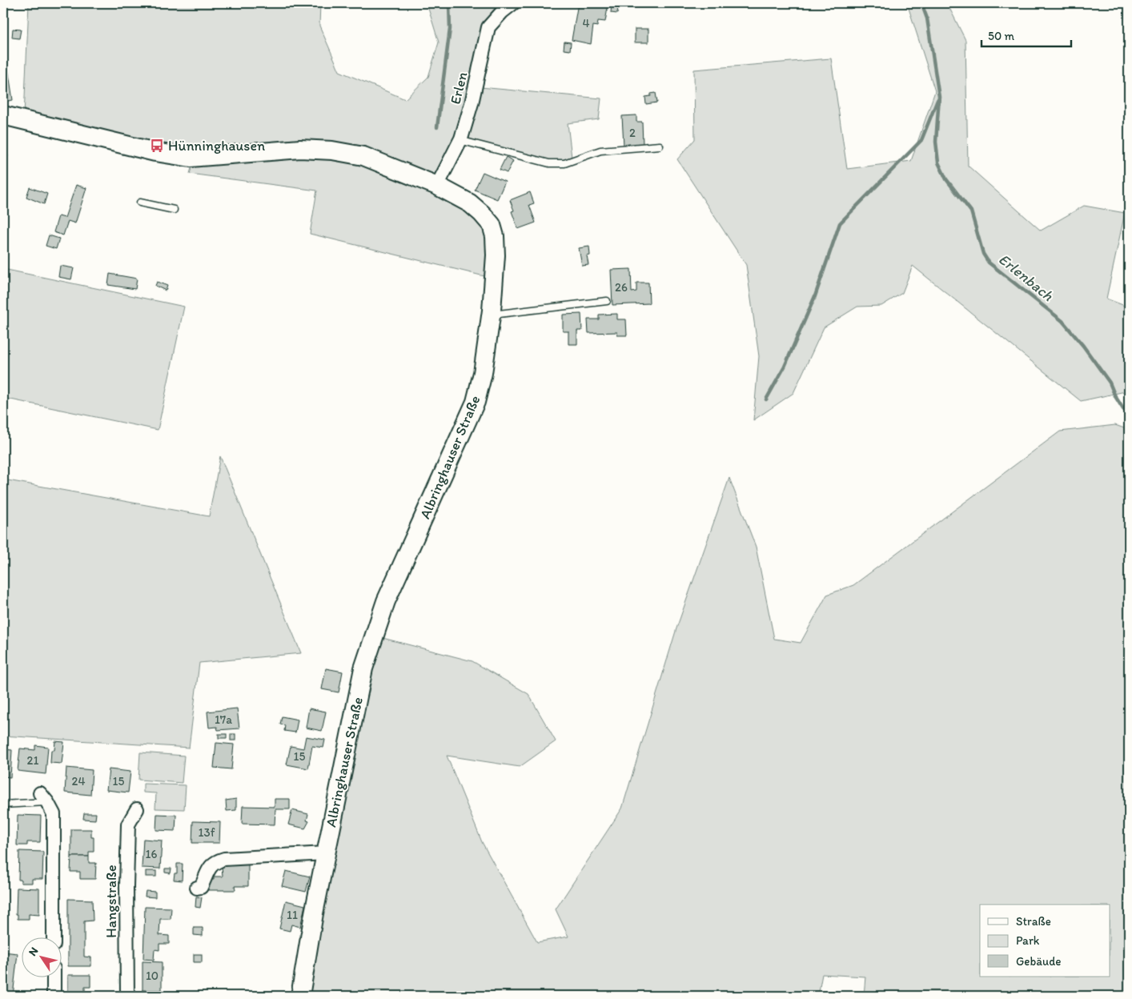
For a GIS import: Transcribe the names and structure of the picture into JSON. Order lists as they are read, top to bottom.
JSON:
{
  "streets": {
    "street": ["Erlen", "Albringhauser Straße", "Hangstraße"]
  },
  "crossings": [
    ["Erlen", "Albringhauser Straße"]
  ],
  "water": ["Erlenbach"],
  "places": {
    "bus stop": ["Hünninghausen"]
  },
  "house_numbers": [
    "4",
    "2",
    "26",
    "17a",
    "15",
    "21",
    "24",
    "15",
    "13f",
    "16",
    "11",
    "10"
  ],
  "legend": ["Straße", "Park", "Gebäude"],
  "scale_bar": "50 m",
  "north": "top left"
}
